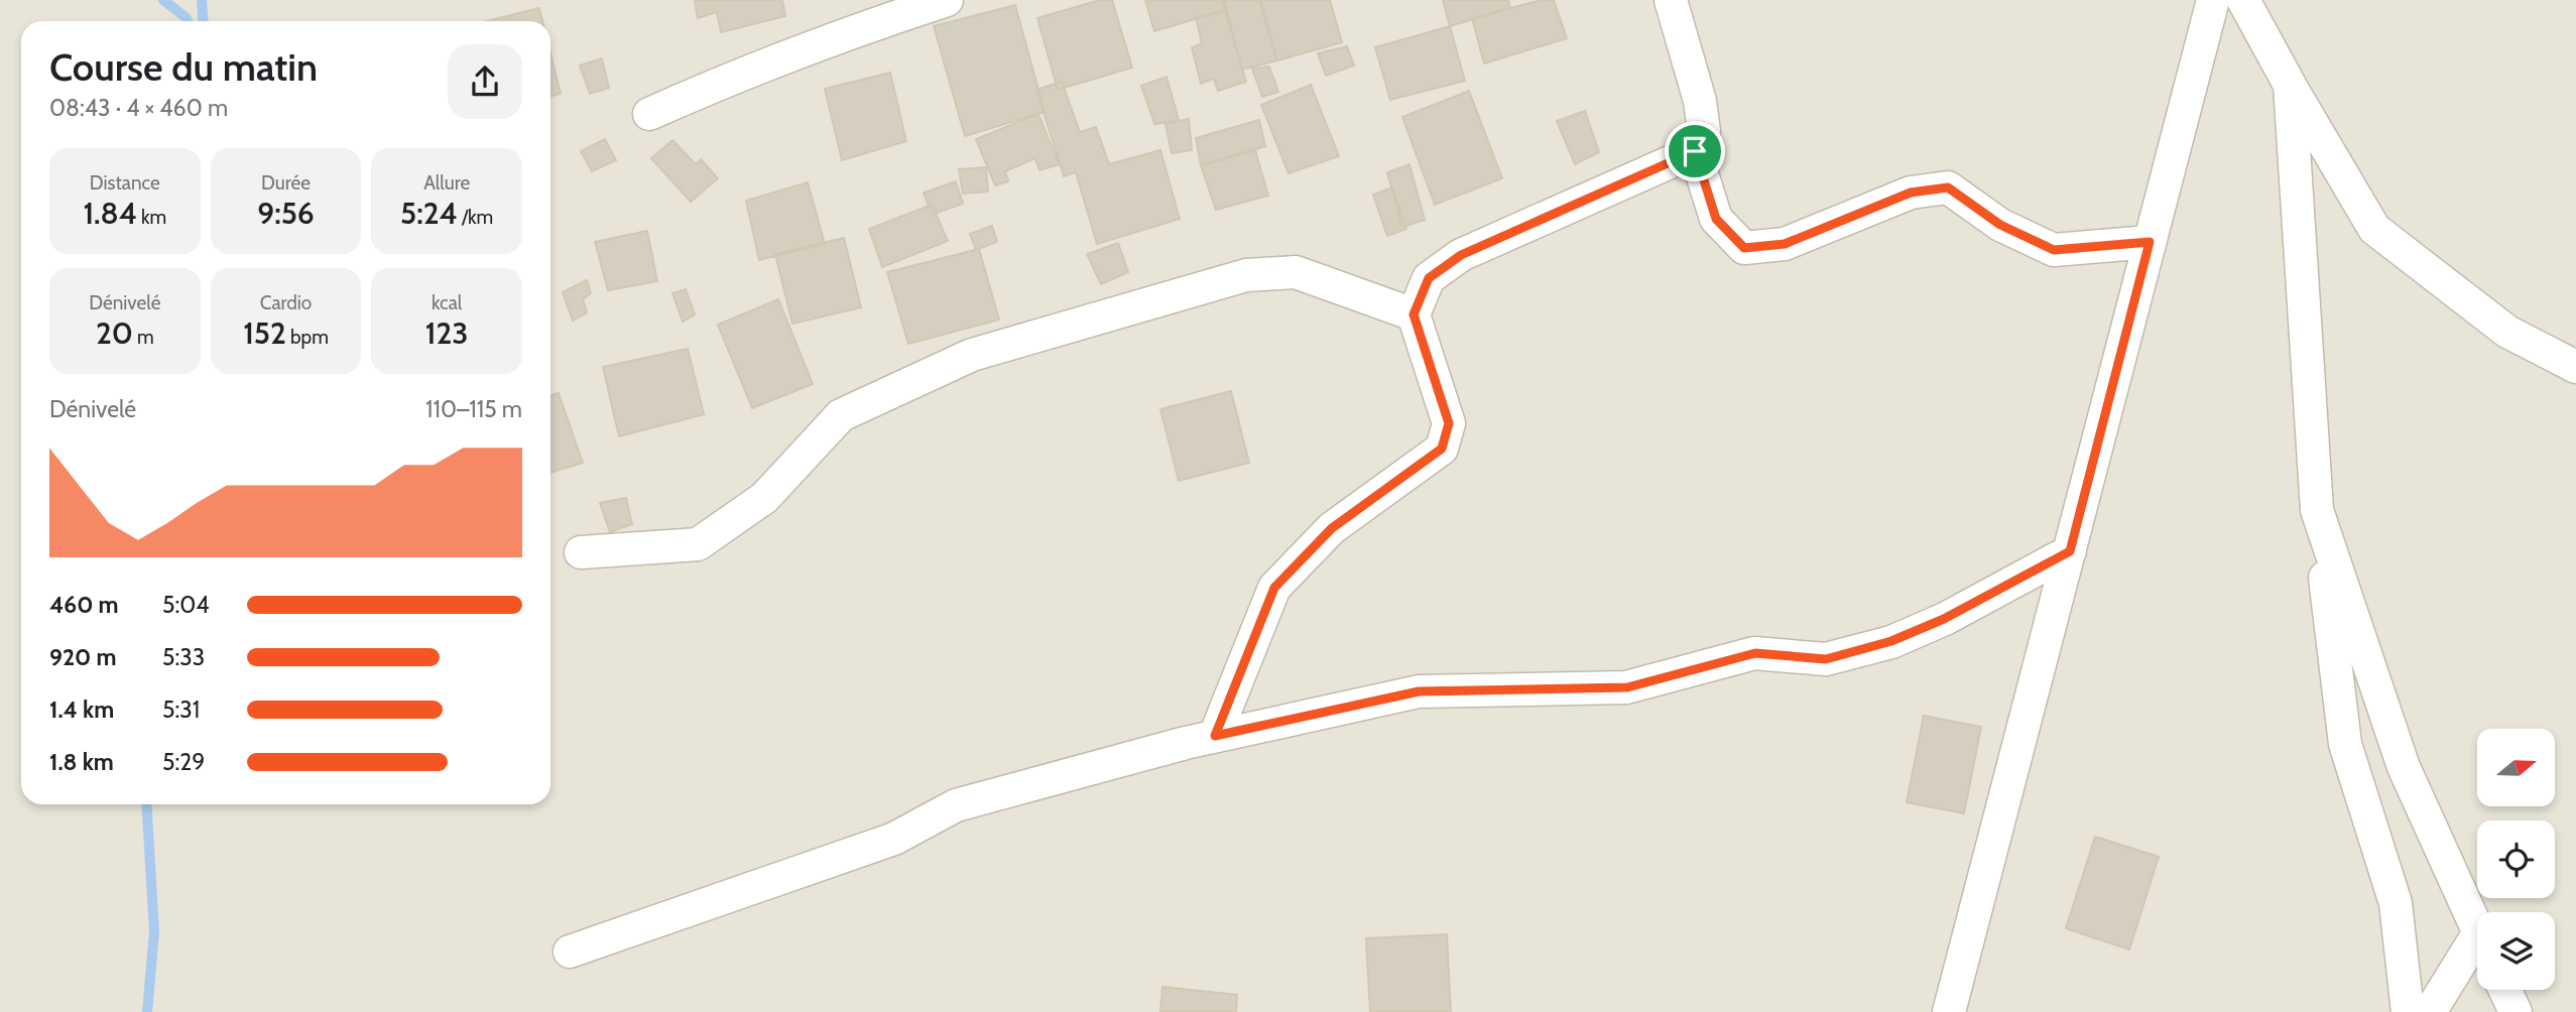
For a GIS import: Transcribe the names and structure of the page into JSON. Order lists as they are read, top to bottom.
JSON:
{
  "north": "right",
  "page": {
    "heading": ["Course du matin", "08:43 · 4 × 460 m"],
    "stats": [
      ["Distance", "1.84 km"],
      ["Durée", "9:56"],
      ["Allure", "5:24 /km"],
      ["Dénivelé", "20 m"],
      ["Cardio", "152 bpm"],
      ["kcal", "123"]
    ],
    "chart": ["Dénivelé", "110–115 m"],
    "list": [
      {
        "name": "460 m",
        "note": "5:04"
      },
      {
        "name": "920 m",
        "note": "5:33"
      },
      {
        "name": "1.4 km",
        "note": "5:31"
      },
      {
        "name": "1.8 km",
        "note": "5:29"
      }
    ]
  }
}
